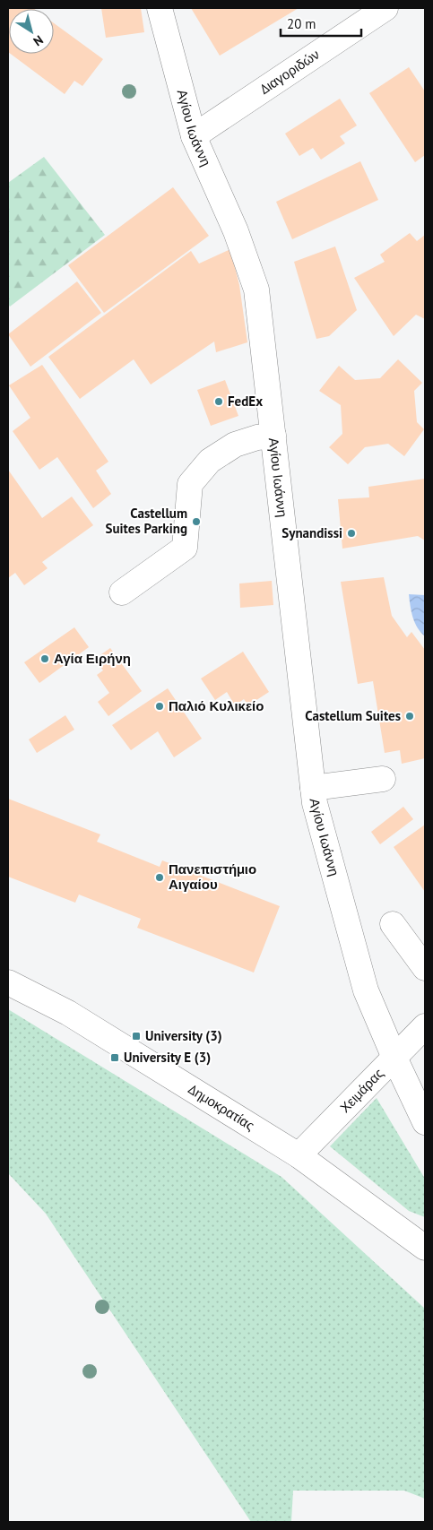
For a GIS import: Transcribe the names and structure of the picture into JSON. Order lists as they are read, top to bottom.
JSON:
{
  "streets": {
    "street": [
      "Διαγοριδών",
      "Αγίου Ιωάννη",
      "Χειμάρας",
      "Δημοκρατίας"
    ]
  },
  "crossings": [
    ["Διαγοριδών", "Αγίου Ιωάννη"],
    ["Αγίου Ιωάννη", "Χειμάρας"],
    ["Χειμάρας", "Δημοκρατίας"]
  ],
  "places": {
    "other": [
      "FedEx",
      "Castellum Suites Parking",
      "Synandissi",
      "Αγία Ειρήνη",
      "Παλιό Κυλικείο",
      "Castellum Suites",
      "Πανεπιστήμιο Αιγαίου"
    ],
    "transit": ["University (3)", "University E (3)"]
  },
  "scale_bar": "20 m",
  "north": "bottom right"
}
